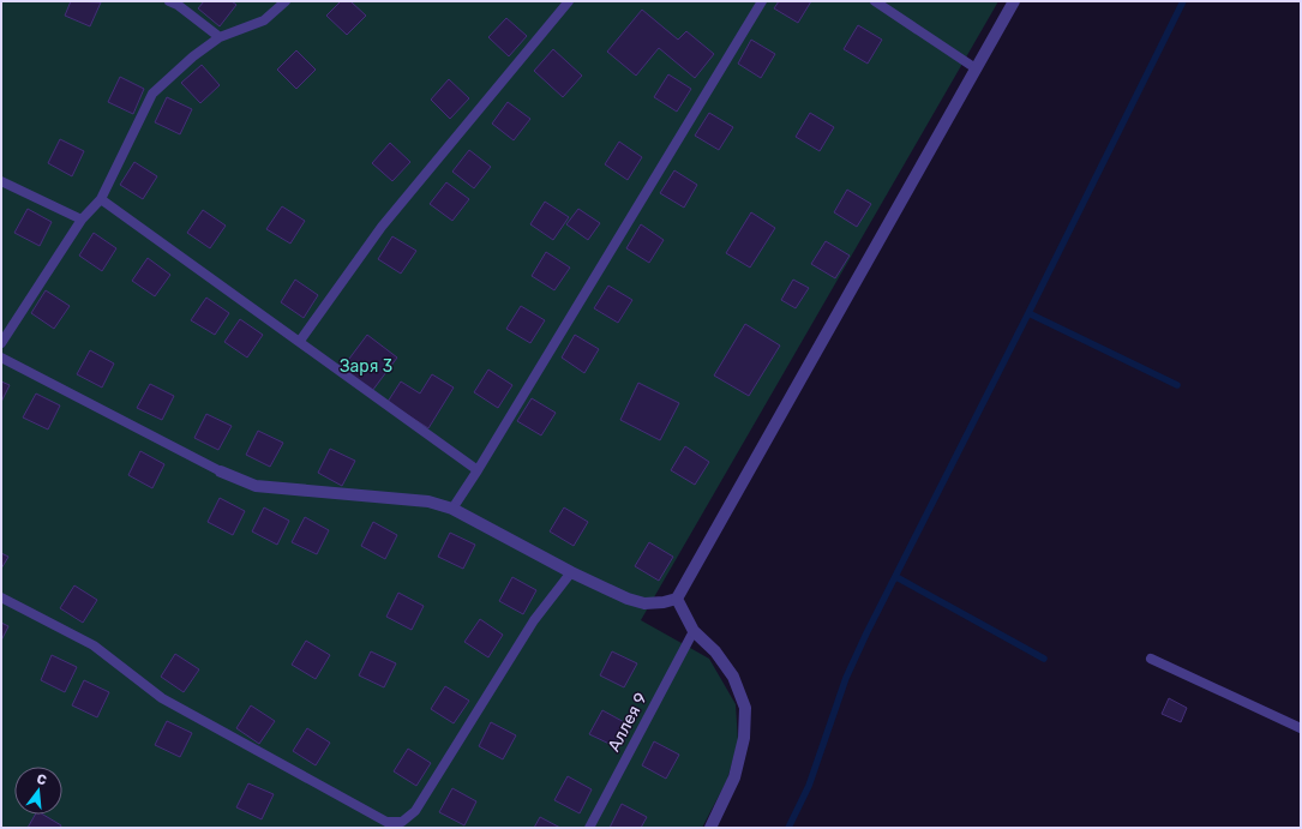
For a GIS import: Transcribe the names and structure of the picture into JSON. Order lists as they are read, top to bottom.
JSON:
{
  "streets": {
    "lane": ["Аллея 9"]
  },
  "parks": ["Заря 3"],
  "north": "top"
}
